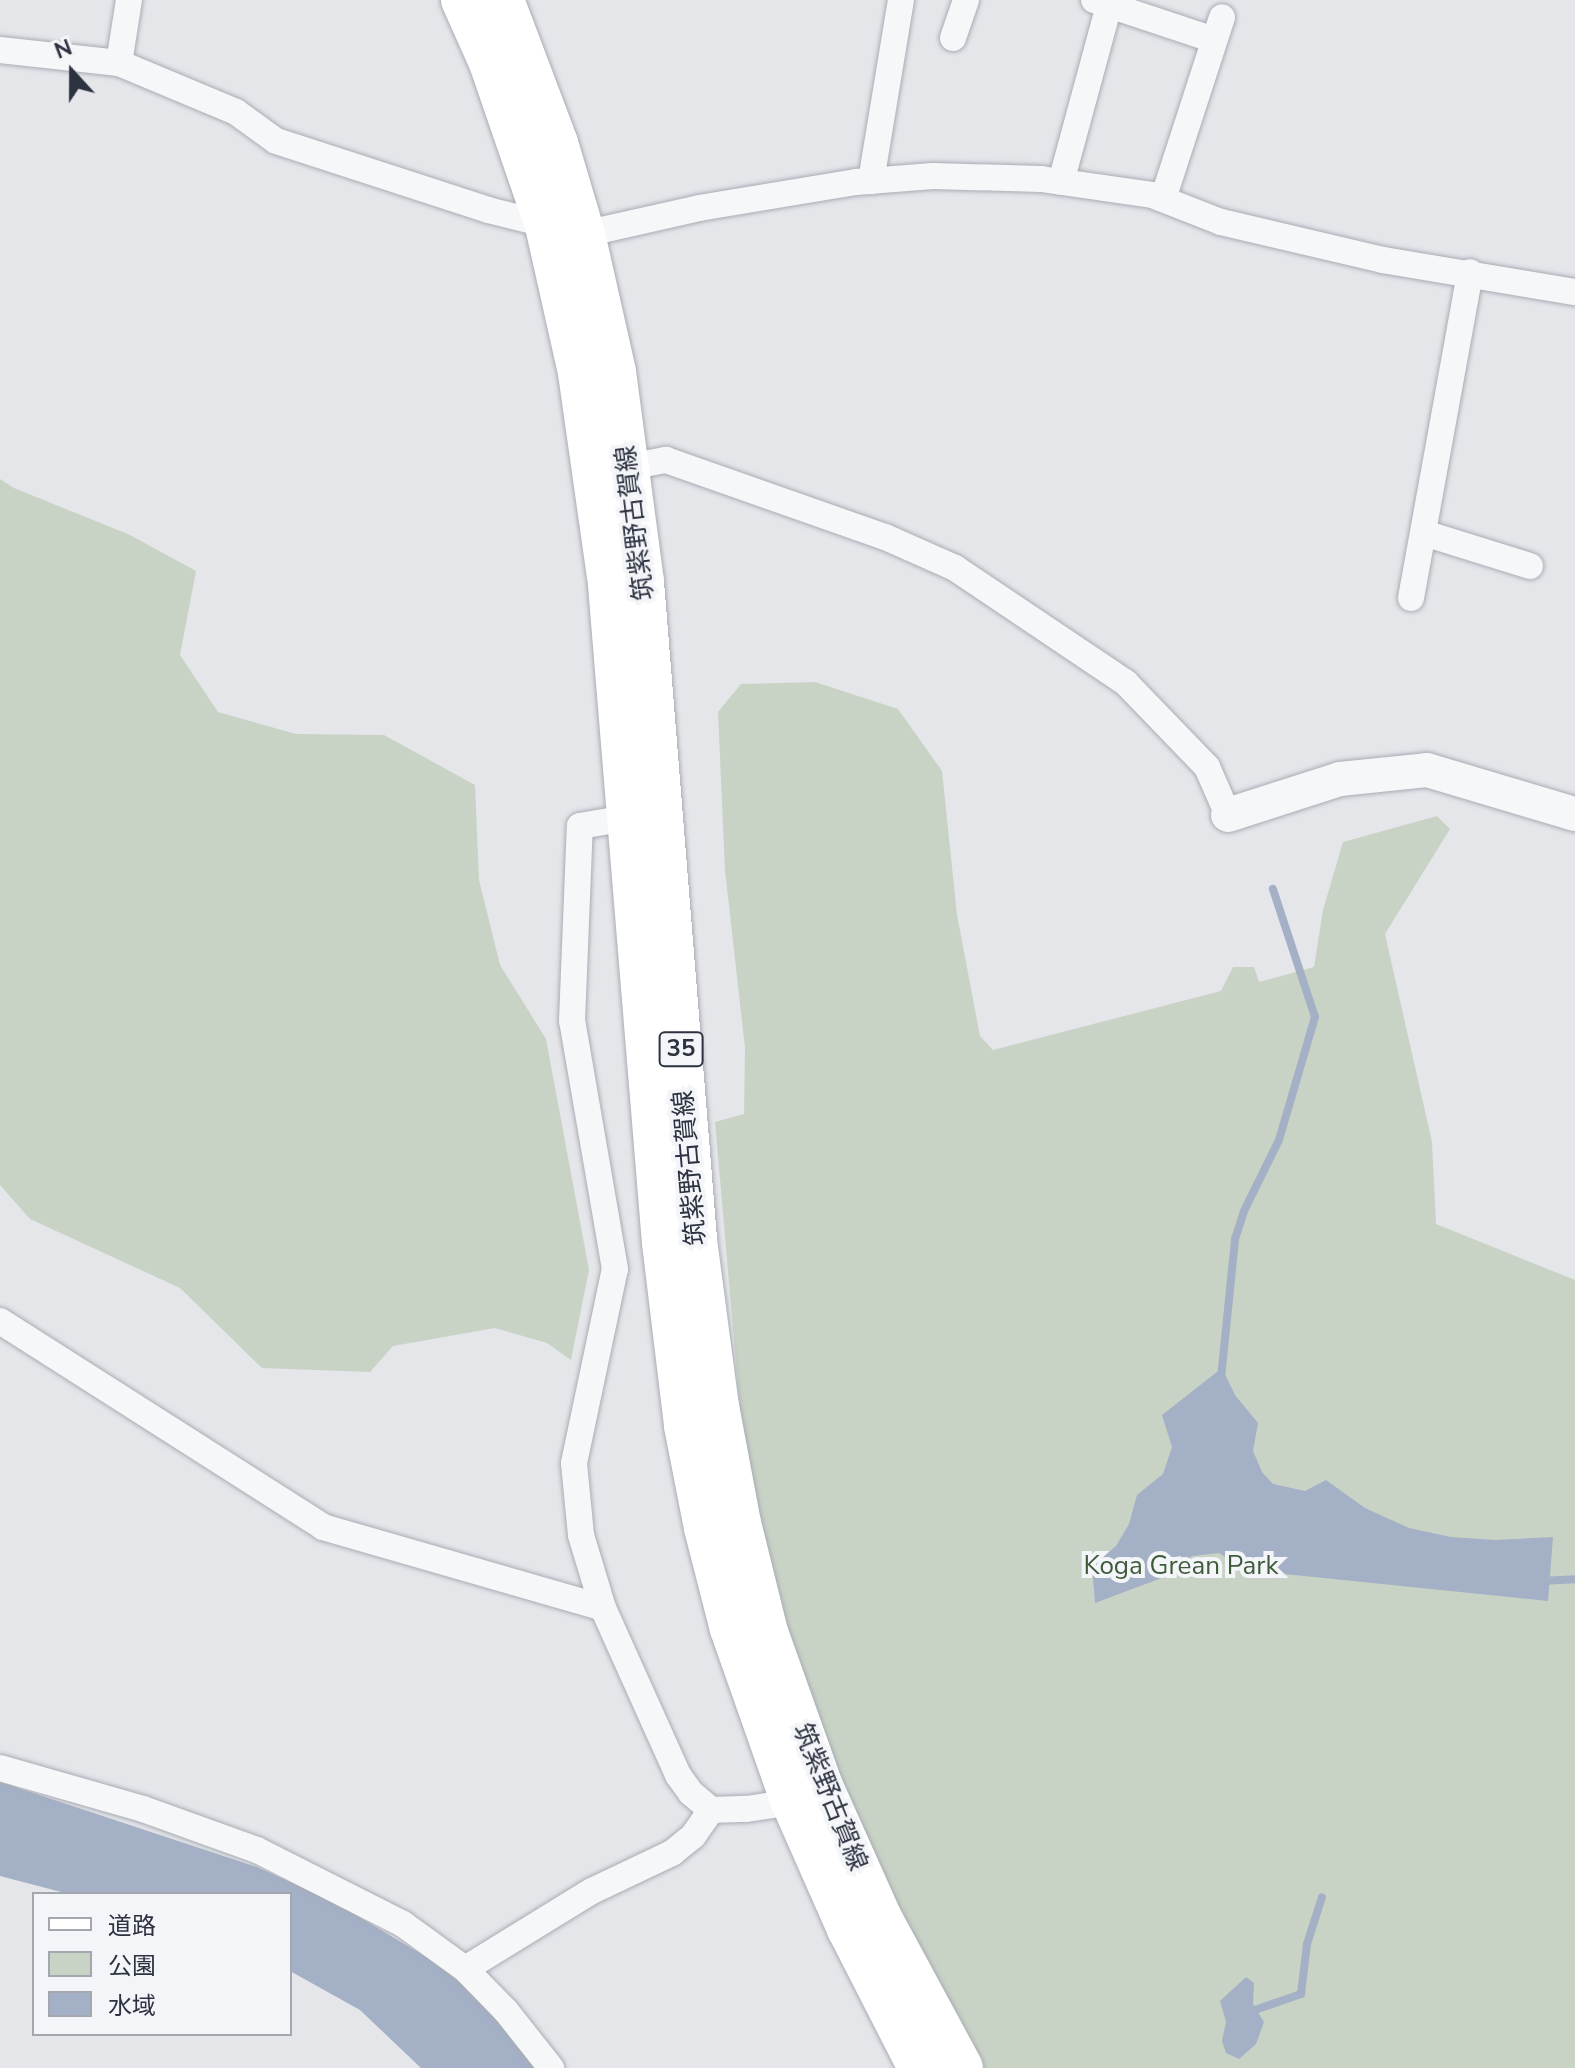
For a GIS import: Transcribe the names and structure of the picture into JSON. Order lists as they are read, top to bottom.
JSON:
{
  "streets": {
    "main road": ["筑紫野古賀線", "35"]
  },
  "parks": ["Koga Grean Park"],
  "legend": ["道路", "公園", "水域"],
  "north": "top"
}
